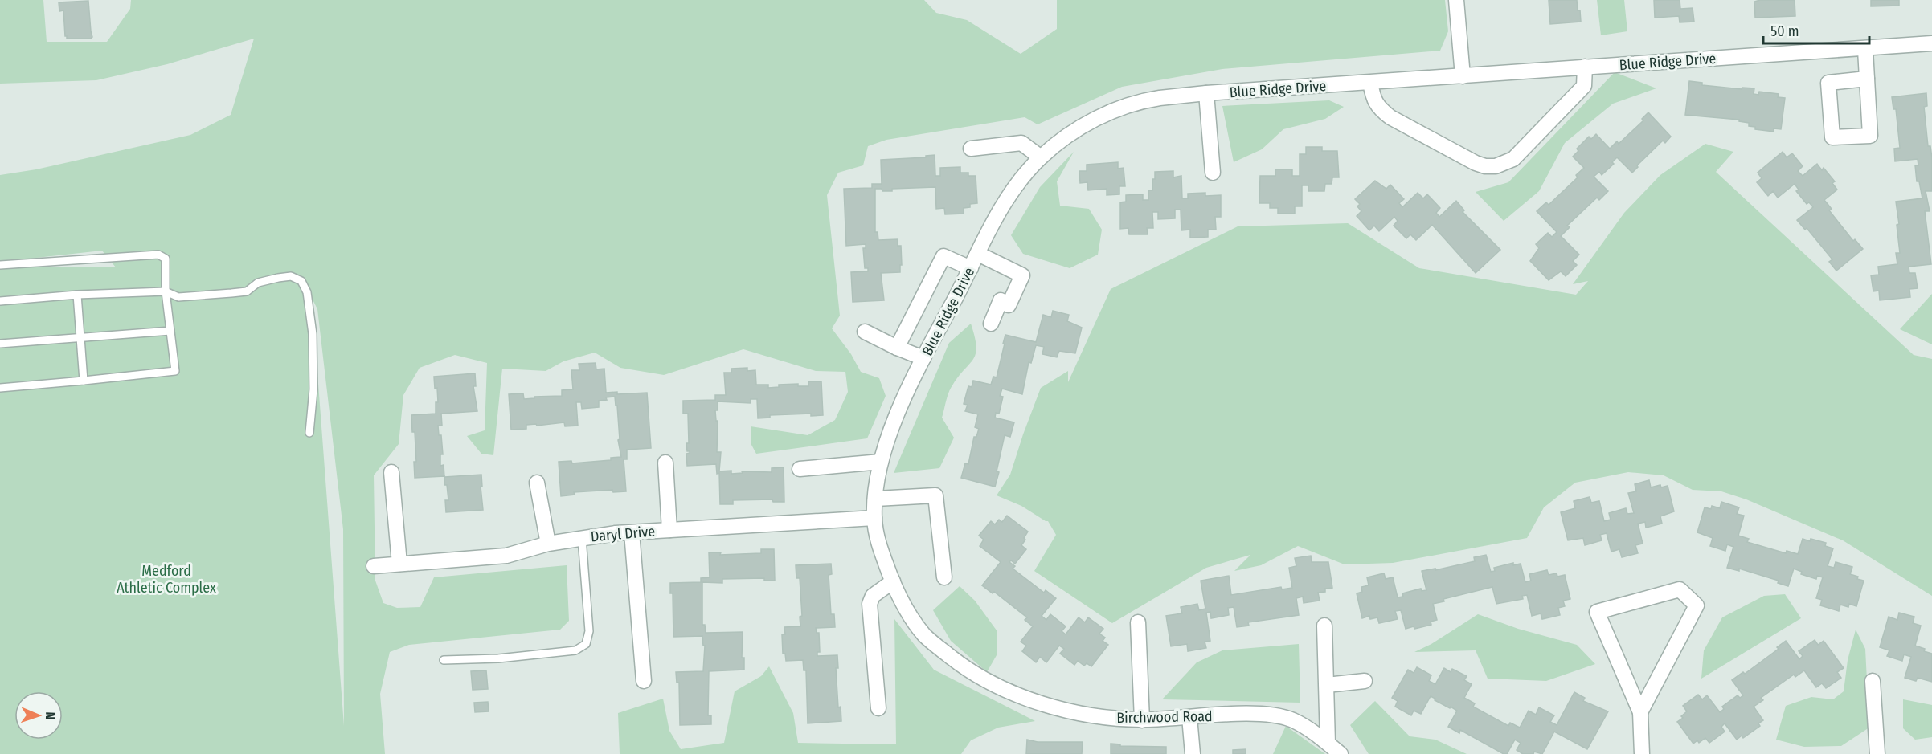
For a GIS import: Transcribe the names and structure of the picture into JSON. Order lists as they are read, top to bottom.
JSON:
{
  "streets": {
    "street": ["Blue Ridge Drive", "Daryl Drive", "Birchwood Road"]
  },
  "crossings": [
    ["Blue Ridge Drive", "Daryl Drive"],
    ["Blue Ridge Drive", "Birchwood Road"],
    ["Daryl Drive", "Birchwood Road"]
  ],
  "parks": ["Medford Athletic Complex"],
  "scale_bar": "50 m",
  "north": "right"
}
